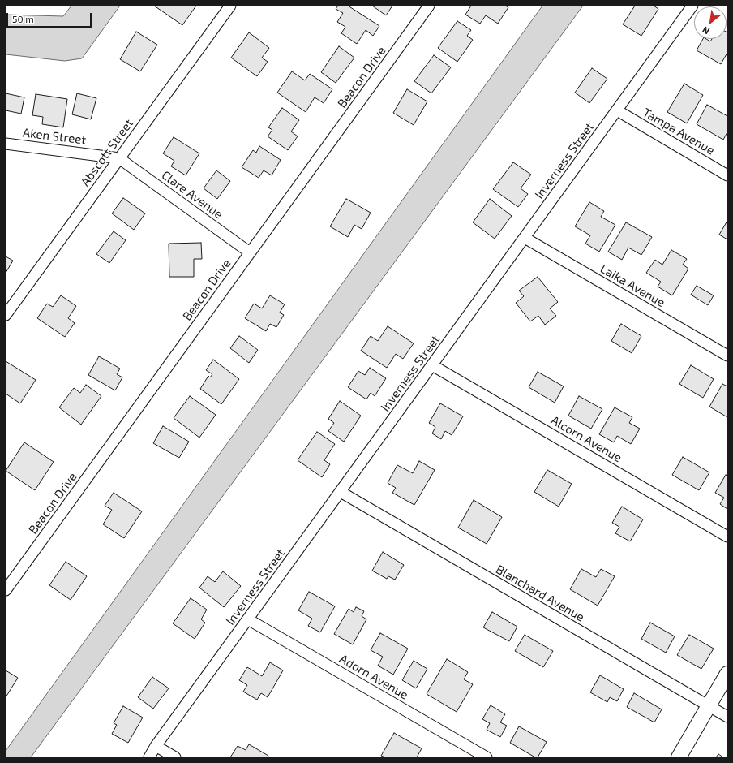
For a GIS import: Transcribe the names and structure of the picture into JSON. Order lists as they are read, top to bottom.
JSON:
{
  "streets": {
    "street": [
      "Beacon Drive",
      "Tampa Avenue",
      "Aken Street",
      "Abscott Street",
      "Inverness Street",
      "Clare Avenue",
      "Laika Avenue",
      "Alcorn Avenue",
      "Blanchard Avenue",
      "Adorn Avenue"
    ]
  },
  "crossings": [
    ["Beacon Drive", "Clare Avenue"],
    ["Tampa Avenue", "Inverness Street"],
    ["Aken Street", "Abscott Street"],
    ["Aken Street", "Clare Avenue"],
    ["Abscott Street", "Clare Avenue"],
    ["Inverness Street", "Laika Avenue"],
    ["Inverness Street", "Alcorn Avenue"],
    ["Inverness Street", "Blanchard Avenue"],
    ["Inverness Street", "Adorn Avenue"]
  ],
  "scale_bar": "50 m",
  "north": "bottom left"
}
